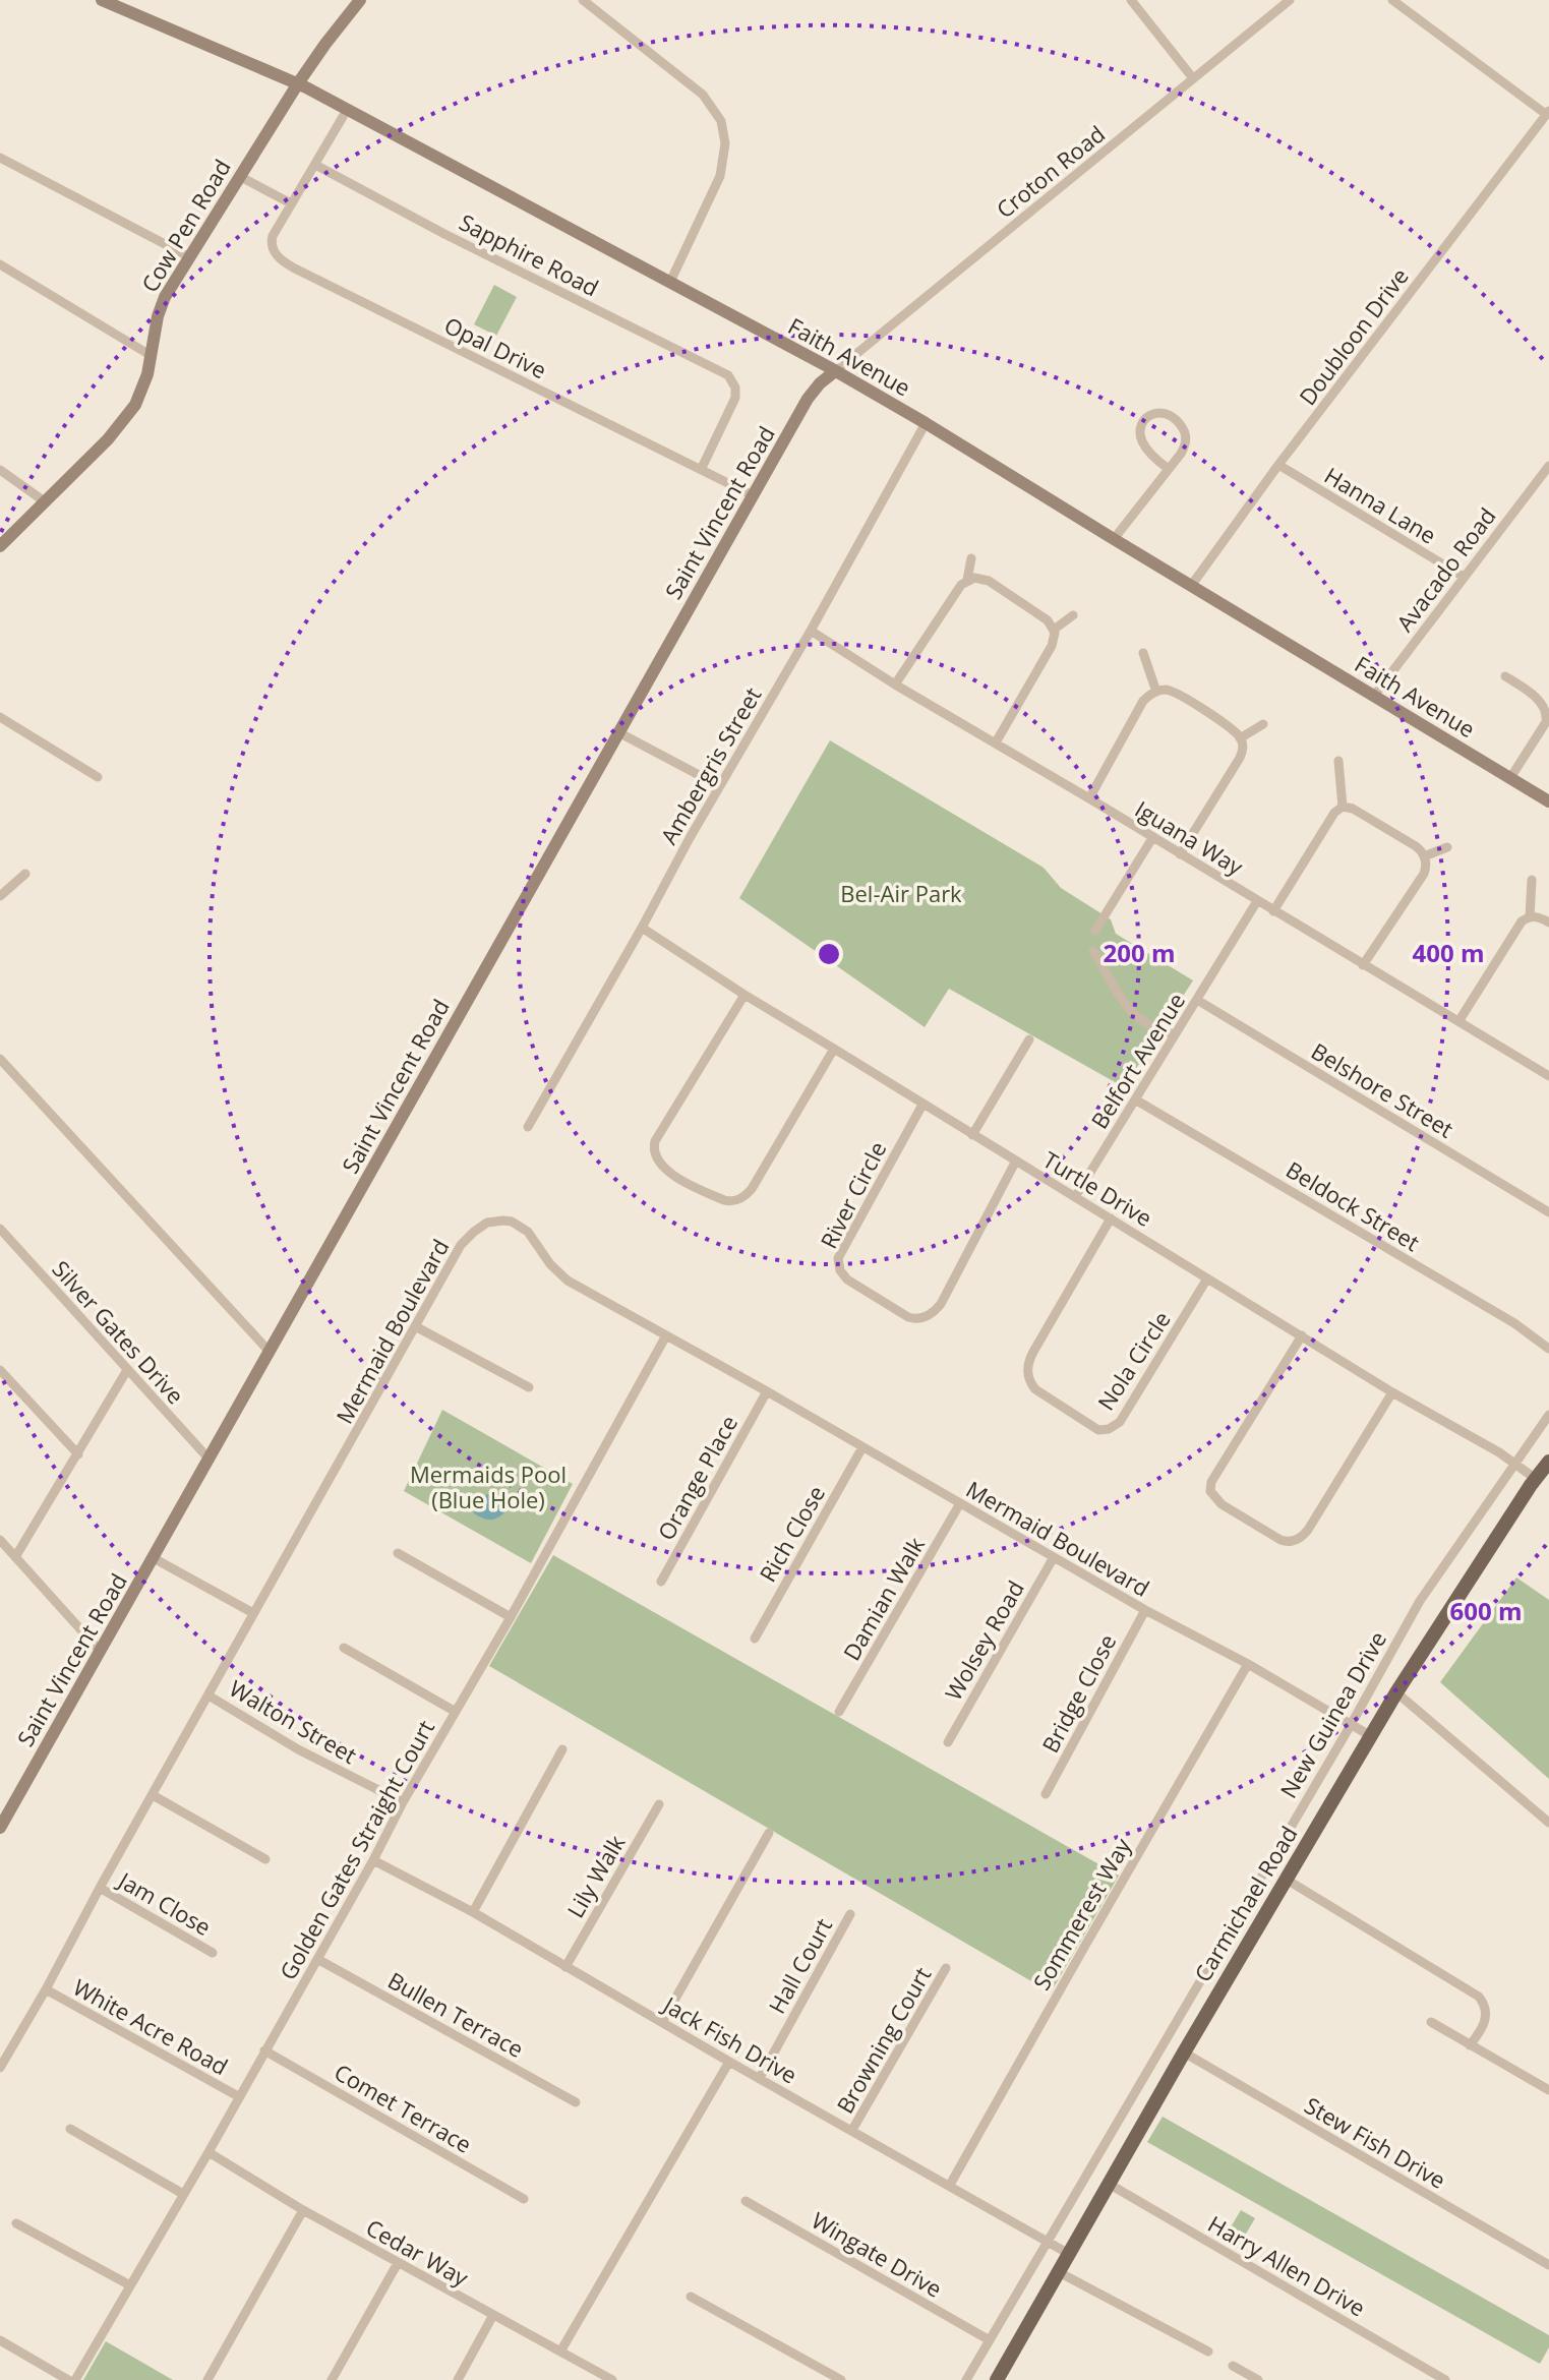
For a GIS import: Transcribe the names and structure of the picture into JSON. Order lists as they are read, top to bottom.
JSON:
{
  "streets": {
    "main road": ["Carmichael Road"],
    "street": [
      "Croton Road",
      "Cow Pen Road",
      "Sapphire Road",
      "Doubloon Drive",
      "Opal Drive",
      "Faith Avenue",
      "Hanna Lane",
      "Saint Vincent Road",
      "Avacado Road",
      "Ambergris Street",
      "Iguana Way",
      "Belfort Avenue",
      "Belshore Street",
      "Turtle Drive",
      "River Circle",
      "Beldock Street",
      "Mermaid Boulevard",
      "Silver Gates Drive",
      "Nola Circle",
      "Orange Place",
      "Rich Close",
      "Damian Walk",
      "Wolsey Road",
      "Bridge Close",
      "New Guinea Drive",
      "Walton Street",
      "Golden Gates Straight Court",
      "Lily Walk",
      "Jam Close",
      "Sommerest Way",
      "Hall Court",
      "Bullen Terrace",
      "White Acre Road",
      "Jack Fish Drive",
      "Browning Court",
      "Comet Terrace",
      "Stew Fish Drive",
      "Cedar Way",
      "Wingate Drive",
      "Harry Allen Drive"
    ]
  },
  "crossings": [
    ["Croton Road", "Faith Avenue"],
    ["Croton Road", "Saint Vincent Road"],
    ["Cow Pen Road", "Faith Avenue"],
    ["Sapphire Road", "Opal Drive"],
    ["Doubloon Drive", "Faith Avenue"],
    ["Doubloon Drive", "Hanna Lane"],
    ["Opal Drive", "Saint Vincent Road"],
    ["Faith Avenue", "Saint Vincent Road"],
    ["Faith Avenue", "Avacado Road"],
    ["Faith Avenue", "Ambergris Street"],
    ["Hanna Lane", "Avacado Road"],
    ["Saint Vincent Road", "Silver Gates Drive"],
    ["Ambergris Street", "Iguana Way"],
    ["Ambergris Street", "Turtle Drive"],
    ["Iguana Way", "Belfort Avenue"],
    ["Belfort Avenue", "Belshore Street"],
    ["Belfort Avenue", "Turtle Drive"],
    ["Belfort Avenue", "Beldock Street"],
    ["Turtle Drive", "River Circle"],
    ["Turtle Drive", "Nola Circle"],
    ["Turtle Drive", "New Guinea Drive"],
    ["Turtle Drive", "Carmichael Road"],
    ["Mermaid Boulevard", "Orange Place"],
    ["Mermaid Boulevard", "Rich Close"],
    ["Mermaid Boulevard", "Damian Walk"],
    ["Mermaid Boulevard", "Wolsey Road"],
    ["Mermaid Boulevard", "Bridge Close"],
    ["Mermaid Boulevard", "New Guinea Drive"],
    ["Mermaid Boulevard", "Walton Street"],
    ["Mermaid Boulevard", "Golden Gates Straight Court"],
    ["Mermaid Boulevard", "Jam Close"],
    ["Mermaid Boulevard", "Carmichael Road"],
    ["Mermaid Boulevard", "Sommerest Way"],
    ["Mermaid Boulevard", "White Acre Road"],
    ["New Guinea Drive", "Jack Fish Drive"],
    ["New Guinea Drive", "Wingate Drive"],
    ["Walton Street", "Golden Gates Straight Court"],
    ["Golden Gates Straight Court", "Bullen Terrace"],
    ["Golden Gates Straight Court", "White Acre Road"],
    ["Golden Gates Straight Court", "Jack Fish Drive"],
    ["Golden Gates Straight Court", "Comet Terrace"],
    ["Golden Gates Straight Court", "Cedar Way"],
    ["Lily Walk", "Jack Fish Drive"],
    ["Carmichael Road", "Jack Fish Drive"],
    ["Carmichael Road", "Stew Fish Drive"],
    ["Carmichael Road", "Harry Allen Drive"],
    ["Sommerest Way", "Jack Fish Drive"],
    ["Hall Court", "Jack Fish Drive"],
    ["Jack Fish Drive", "Browning Court"]
  ],
  "parks": ["Bel-Air Park", "Mermaids Pool (Blue Hole)"],
  "rings": ["200 m", "400 m", "600 m"]
}
